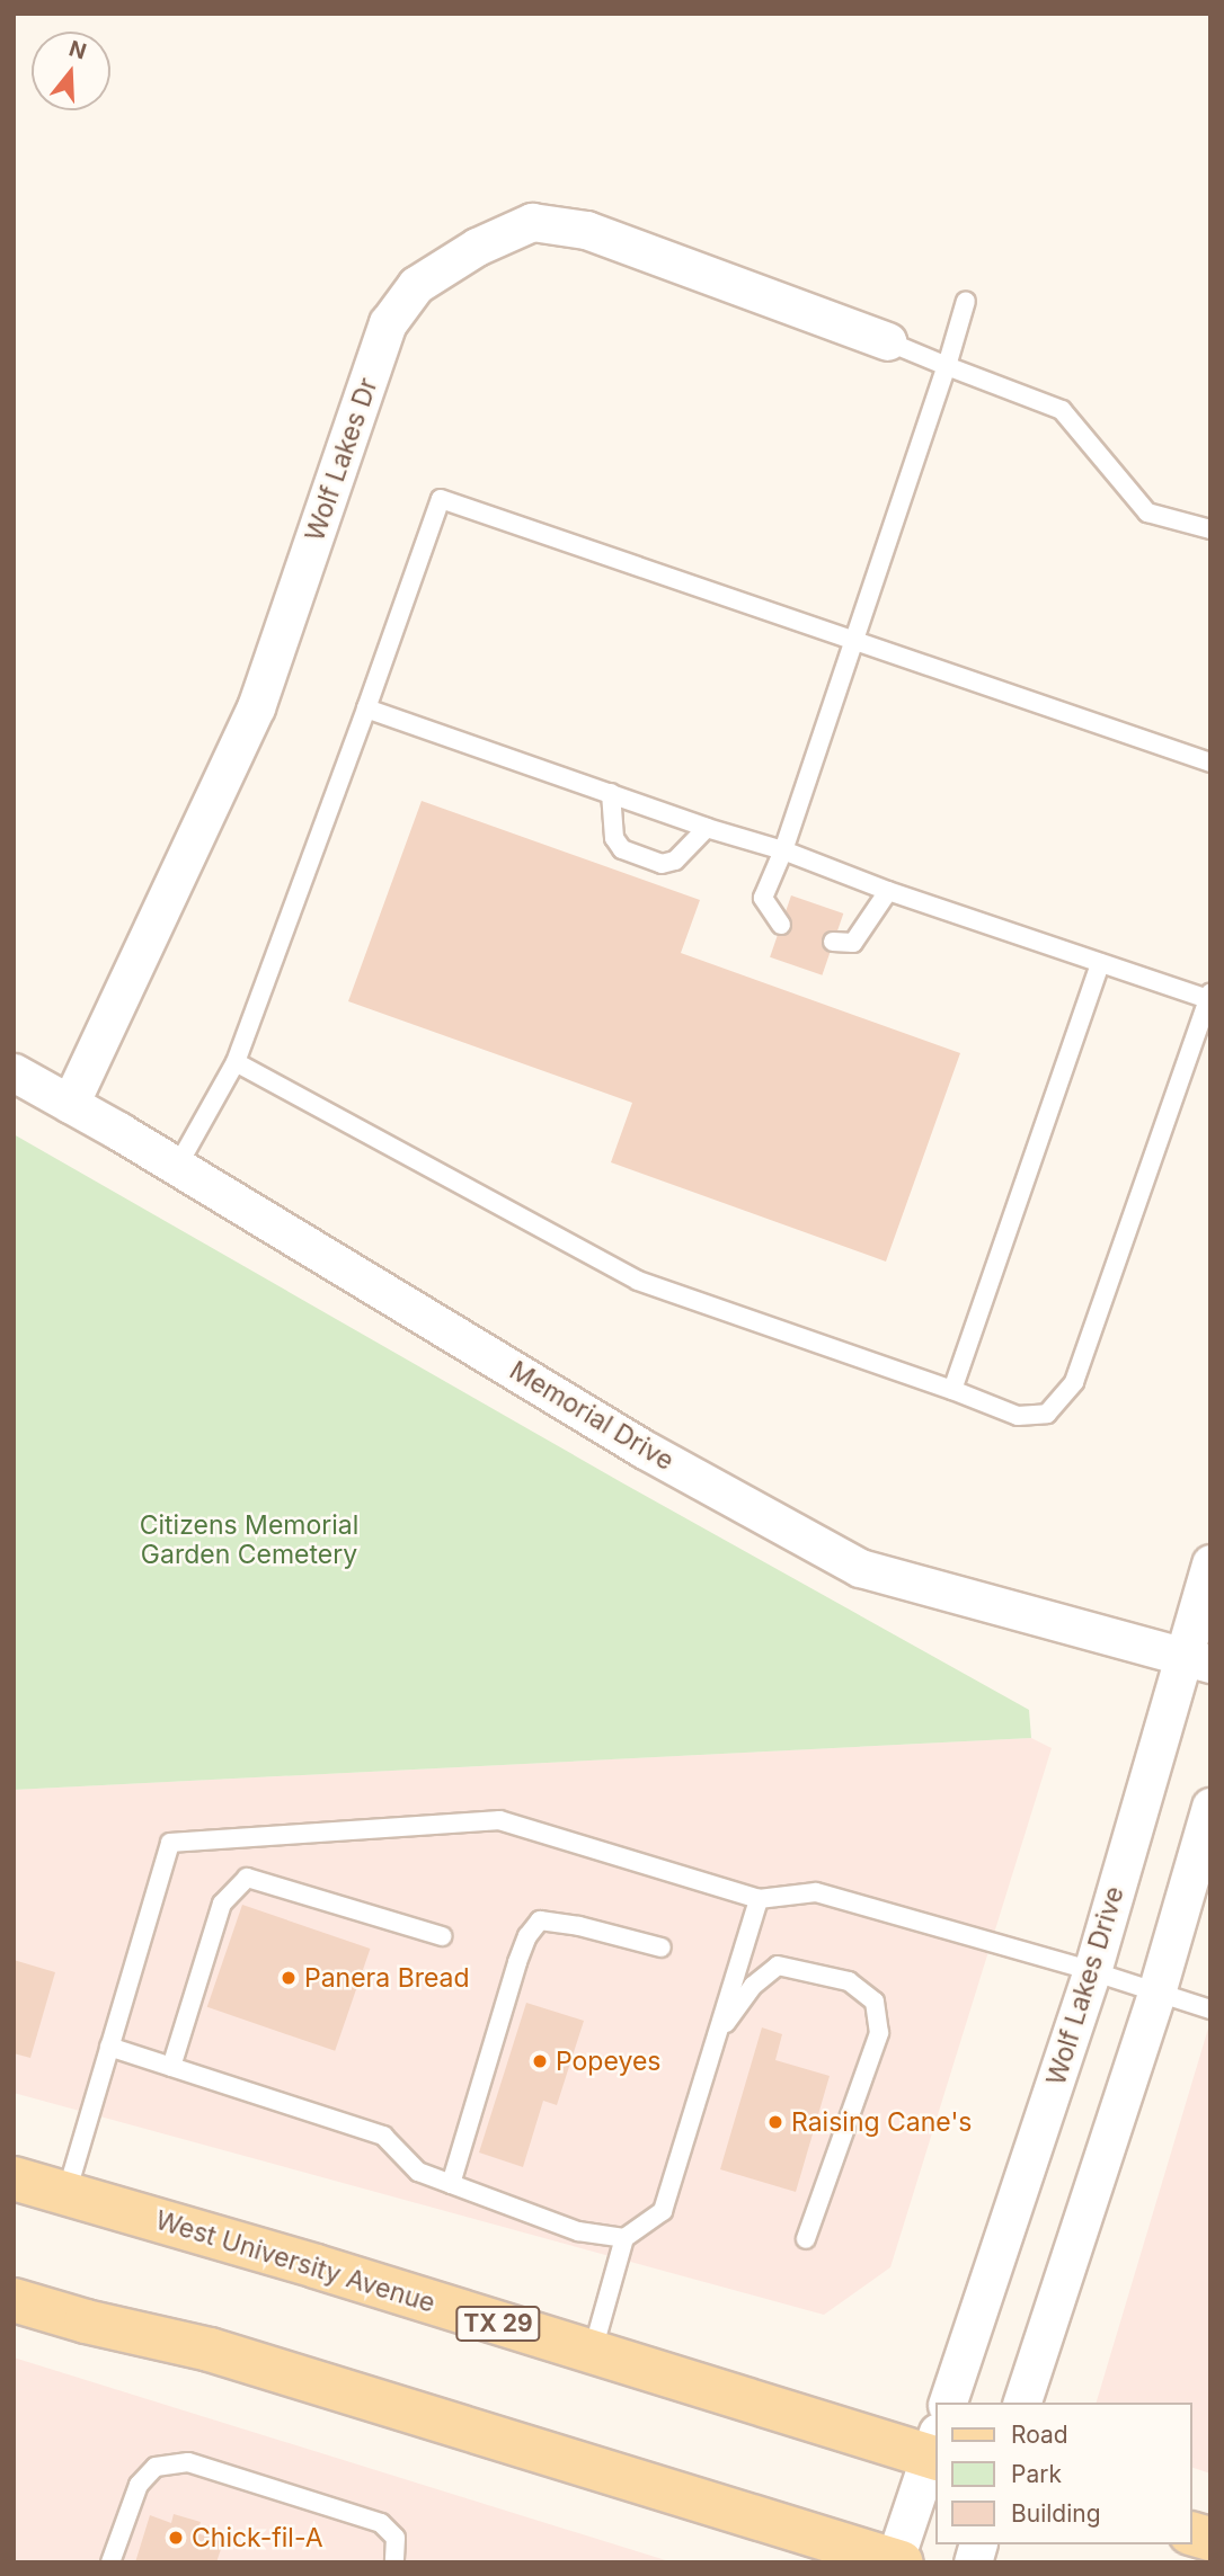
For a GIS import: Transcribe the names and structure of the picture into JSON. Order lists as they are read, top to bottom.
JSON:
{
  "streets": {
    "main road": ["West University Avenue", "TX 29"],
    "street": ["Wolf Lakes Dr", "Memorial Drive", "Wolf Lakes Drive"]
  },
  "crossings": [
    ["Wolf Lakes Dr", "Memorial Drive"],
    ["Memorial Drive", "Wolf Lakes Drive"]
  ],
  "parks": ["Citizens Memorial Garden Cemetery"],
  "places": [
    "Panera Bread",
    "Popeyes",
    "Raising Cane's",
    "Chick-fil-A"
  ],
  "legend": ["Road", "Park", "Building"],
  "north": "top"
}
